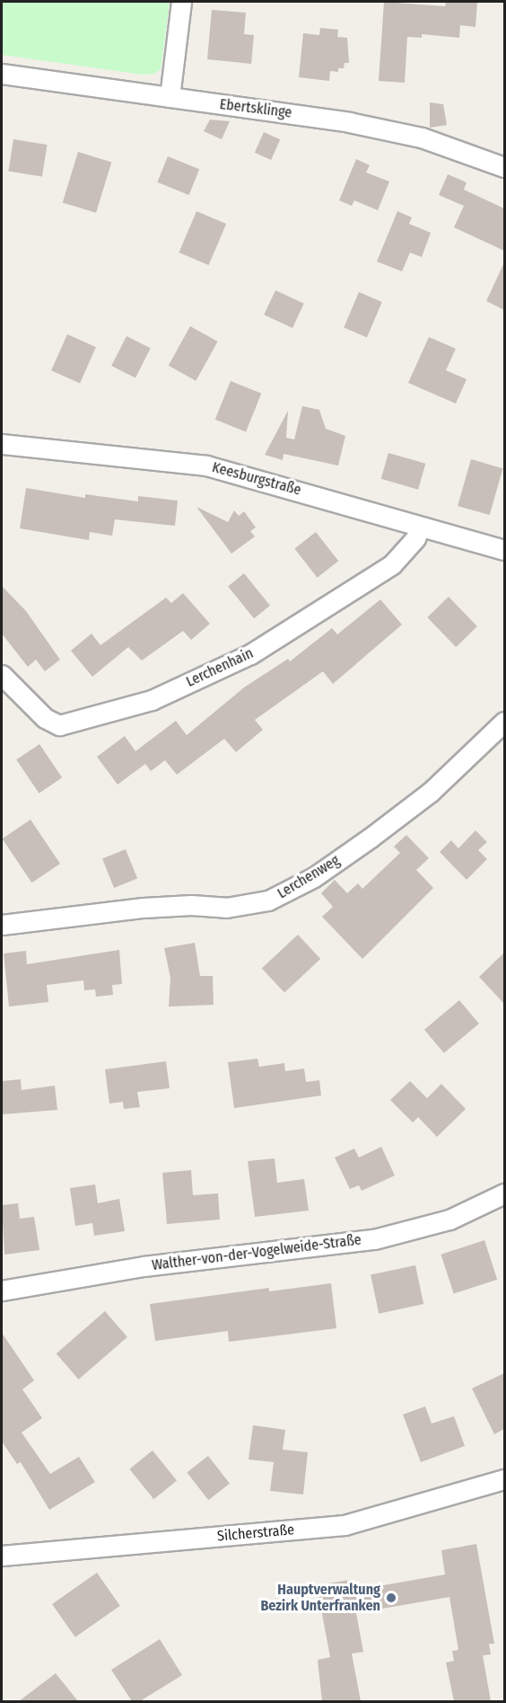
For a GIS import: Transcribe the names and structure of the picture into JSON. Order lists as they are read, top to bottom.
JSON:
{
  "streets": {
    "street": [
      "Ebertsklinge",
      "Keesburgstraße",
      "Lerchenhain",
      "Lerchenweg",
      "Walther-von-der-Vogelweide-Straße",
      "Silcherstraße"
    ]
  },
  "crossings": [
    ["Keesburgstraße", "Lerchenhain"]
  ],
  "places": ["Hauptverwaltung Bezirk Unterfranken"]
}
